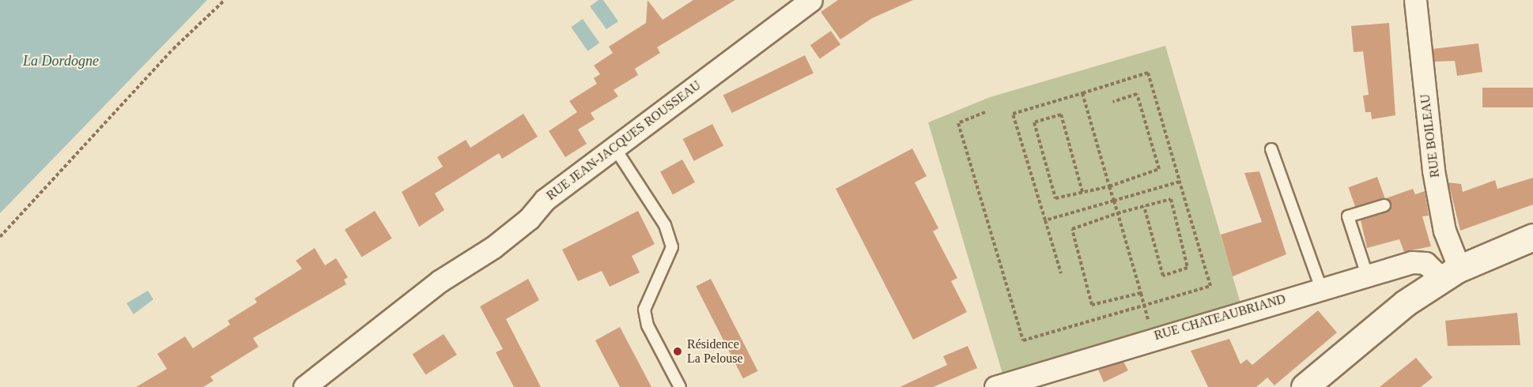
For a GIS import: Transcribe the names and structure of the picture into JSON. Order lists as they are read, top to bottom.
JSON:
{
  "streets": {
    "street": ["RUE BOILEAU", "RUE JEAN-JACQUES ROUSSEAU", "RUE CHATEAUBRIAND"]
  },
  "crossings": [
    ["RUE BOILEAU", "RUE CHATEAUBRIAND"]
  ],
  "water": ["La Dordogne"],
  "places": ["Résidence La Pelouse"]
}
